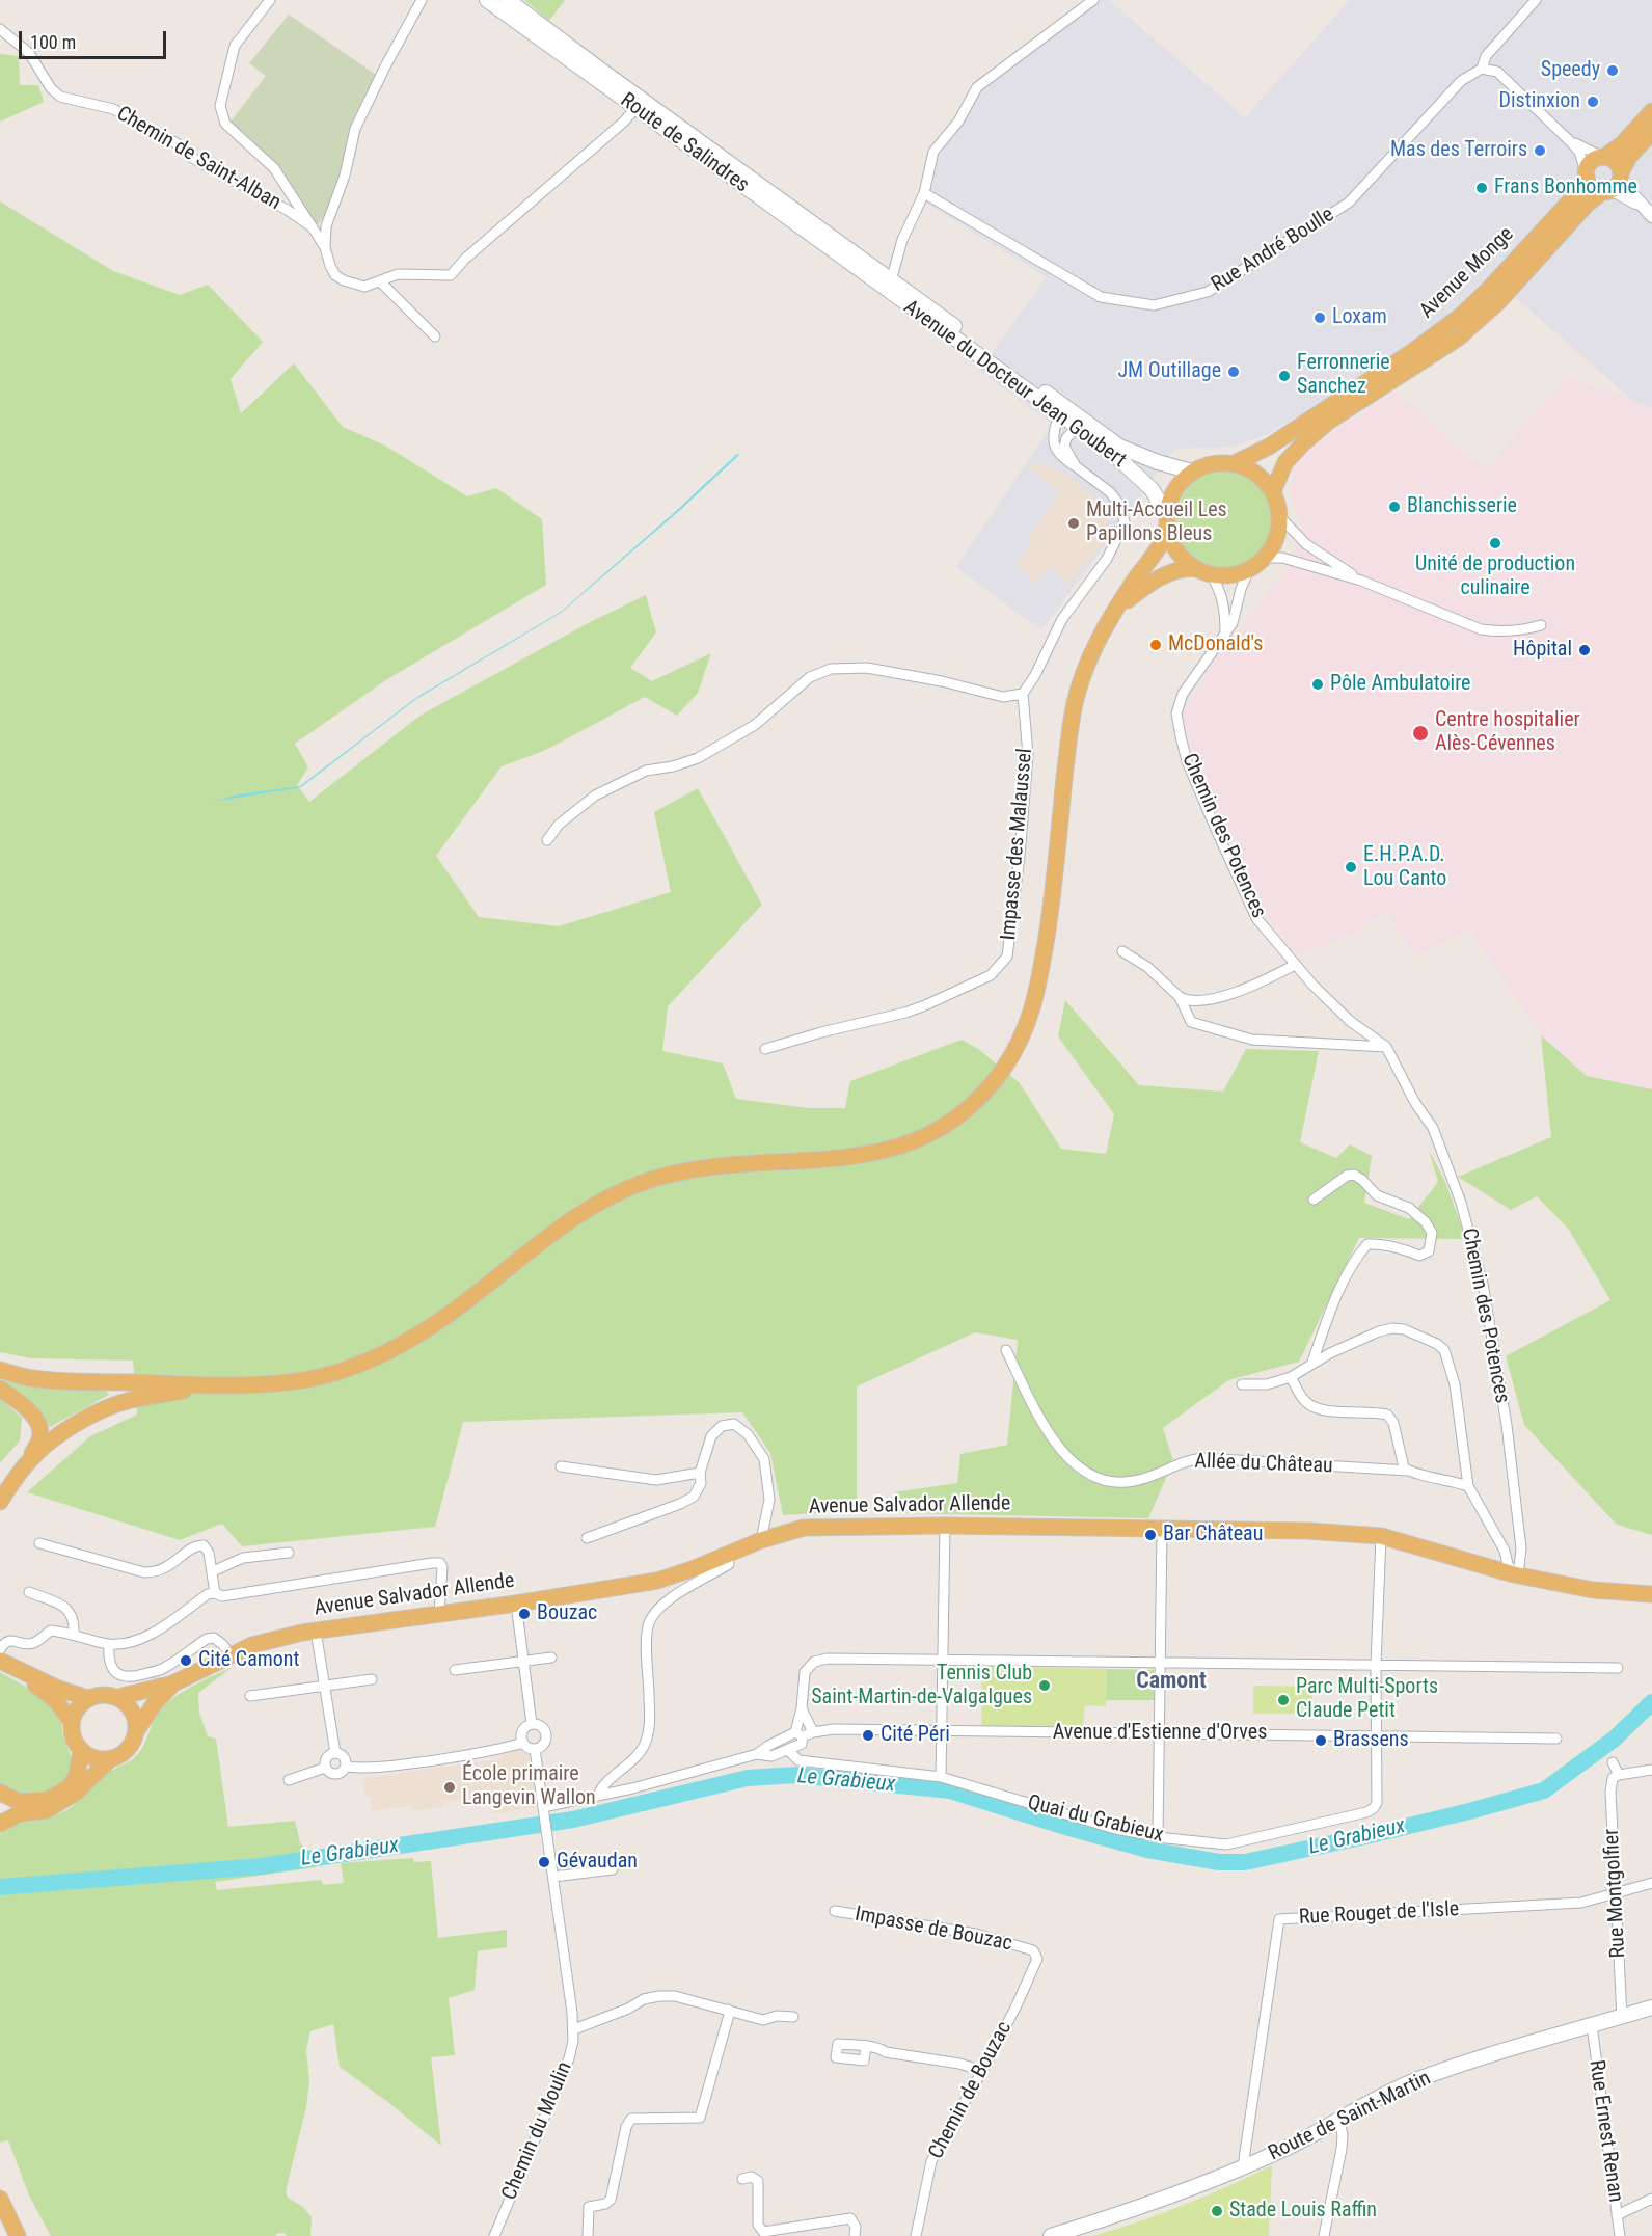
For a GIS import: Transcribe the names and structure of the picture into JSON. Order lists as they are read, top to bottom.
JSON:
{
  "streets": {
    "main road": [
      "Route de Salindres",
      "Avenue Monge",
      "Avenue du Docteur Jean Goubert",
      "Avenue Salvador Allende",
      "Route de Saint-Martin"
    ],
    "street": [
      "Chemin de Saint-Alban",
      "Rue André Boulle",
      "Chemin des Potences",
      "Impasse des Malaussel",
      "Allée du Château",
      "Avenue d'Estienne d'Orves",
      "Quai du Grabieux",
      "Rue Montgolfier",
      "Rue Rouget de l'Isle",
      "Impasse de Bouzac",
      "Chemin de Bouzac",
      "Chemin du Moulin",
      "Rue Ernest Renan"
    ]
  },
  "crossings": [
    ["Route de Salindres", "Avenue du Docteur Jean Goubert"],
    ["Avenue Monge", "Avenue du Docteur Jean Goubert"],
    ["Avenue Monge", "Chemin des Potences"],
    ["Avenue du Docteur Jean Goubert", "Chemin des Potences"],
    ["Chemin des Potences", "Avenue Salvador Allende"],
    ["Avenue d'Estienne d'Orves", "Quai du Grabieux"],
    ["Rue Montgolfier", "Rue Rouget de l'Isle"],
    ["Rue Montgolfier", "Route de Saint-Martin"],
    ["Rue Rouget de l'Isle", "Route de Saint-Martin"],
    ["Impasse de Bouzac", "Chemin de Bouzac"],
    ["Route de Saint-Martin", "Rue Ernest Renan"]
  ],
  "districts": ["Camont"],
  "water": ["Le Grabieux"],
  "places": [
    "Speedy",
    "Distinxion",
    "Mas des Terroirs",
    "Frans Bonhomme",
    "Loxam",
    "JM Outillage",
    "Ferronnerie Sanchez",
    "Blanchisserie",
    "Multi-Accueil Les Papillons Bleus",
    "Unité de production culinaire",
    "McDonald's",
    "Hôpital",
    "Pôle Ambulatoire",
    "Centre hospitalier Alès-Cévennes",
    "E.H.P.A.D. Lou Canto",
    "Bar Château",
    "Bouzac",
    "Cité Camont",
    "Tennis Club Saint-Martin-de-Valgalgues",
    "Parc Multi-Sports Claude Petit",
    "Cité Péri",
    "Brassens",
    "École primaire Langevin Wallon",
    "Gévaudan",
    "Stade Louis Raffin"
  ],
  "scale_bar": "100 m"
}
